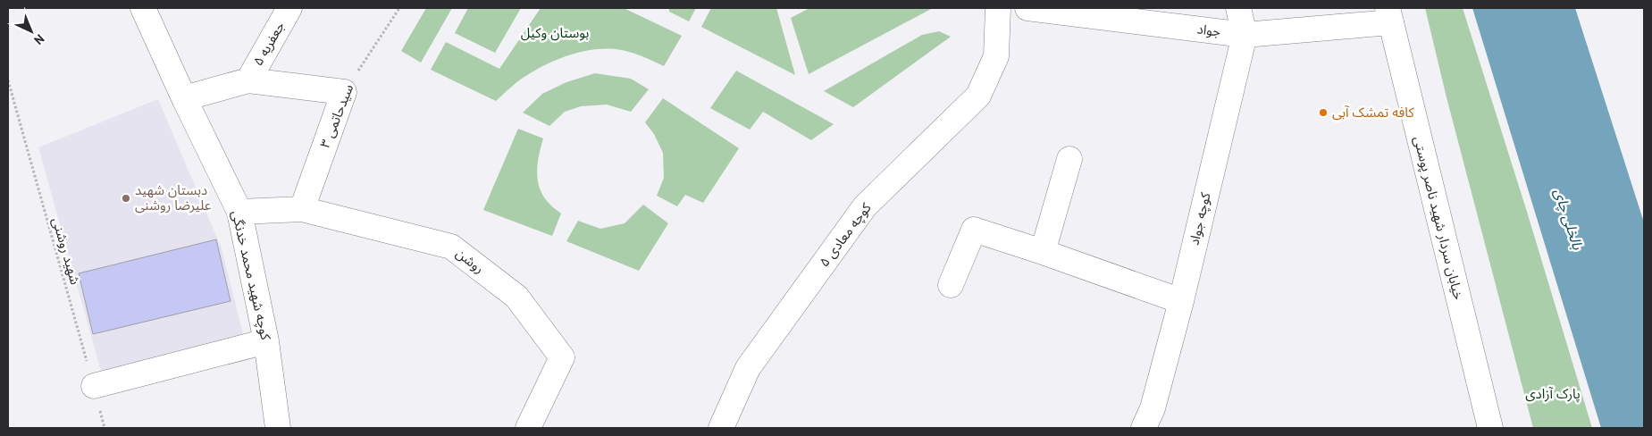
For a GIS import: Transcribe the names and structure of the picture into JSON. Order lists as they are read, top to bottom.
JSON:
{
  "streets": {
    "street": [
      "جواد",
      "جعفریه ۵",
      "سیدحاتمی ۳",
      "خیابان سردار شهید ناصر پوستی",
      "کوچه جواد",
      "کوچه معادی ۵",
      "روشن",
      "کوچه شهید محمد خدنگی"
    ],
    "path": ["شهید روشنی"]
  },
  "crossings": [
    ["جواد", "خیابان سردار شهید ناصر پوستی"],
    ["جواد", "کوچه جواد"],
    ["سیدحاتمی ۳", "روشن"],
    ["روشن", "کوچه شهید محمد خدنگی"]
  ],
  "water": ["بالخلی چای"],
  "parks": ["بوستان وکیل", "پارک آزادی"],
  "places": ["کافه تمشک آبی", "دبستان شهید علیرضا روشنی"],
  "north": "bottom right"
}
